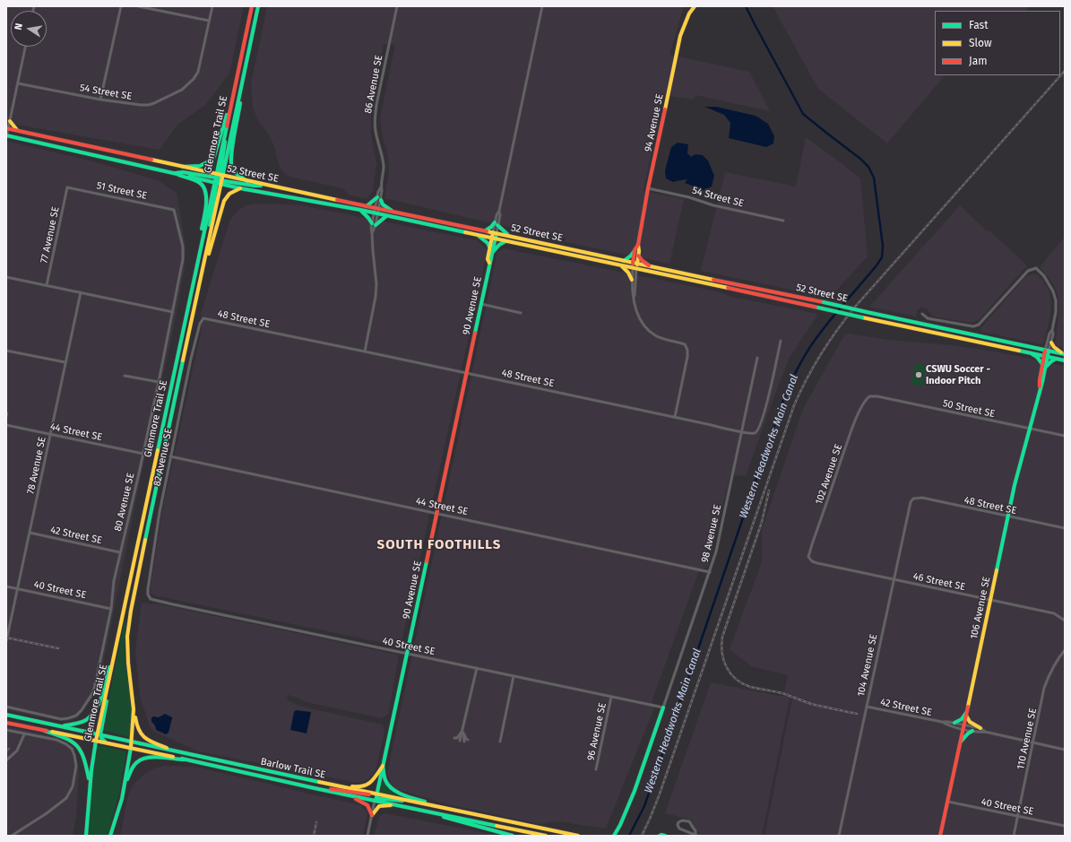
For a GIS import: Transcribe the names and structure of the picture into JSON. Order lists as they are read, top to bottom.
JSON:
{
  "streets": {
    "main road": [
      "94 Avenue SE",
      "Glenmore Trail SE",
      "52 Street SE",
      "90 Avenue SE",
      "106 Avenue SE",
      "Barlow Trail SE"
    ],
    "street": [
      "86 Avenue SE",
      "54 Street SE",
      "51 Street SE",
      "77 Avenue SE",
      "48 Street SE",
      "50 Street SE",
      "44 Street SE",
      "82 Avenue SE",
      "78 Avenue SE",
      "102 Avenue SE",
      "80 Avenue SE",
      "98 Avenue SE",
      "42 Street SE",
      "46 Street SE",
      "40 Street SE",
      "104 Avenue SE",
      "96 Avenue SE",
      "110 Avenue SE"
    ]
  },
  "crossings": [
    ["86 Avenue SE", "52 Street SE"],
    ["86 Avenue SE", "48 Street SE"],
    ["54 Street SE", "94 Avenue SE"],
    ["94 Avenue SE", "52 Street SE"],
    ["94 Avenue SE", "48 Street SE"],
    ["Glenmore Trail SE", "52 Street SE"],
    ["Glenmore Trail SE", "Barlow Trail SE"],
    ["52 Street SE", "90 Avenue SE"],
    ["52 Street SE", "106 Avenue SE"],
    ["51 Street SE", "77 Avenue SE"],
    ["51 Street SE", "80 Avenue SE"],
    ["90 Avenue SE", "48 Street SE"],
    ["90 Avenue SE", "44 Street SE"],
    ["90 Avenue SE", "40 Street SE"],
    ["90 Avenue SE", "Barlow Trail SE"],
    ["48 Street SE", "82 Avenue SE"],
    ["48 Street SE", "98 Avenue SE"],
    ["48 Street SE", "106 Avenue SE"],
    ["48 Street SE", "104 Avenue SE"],
    ["50 Street SE", "102 Avenue SE"],
    ["50 Street SE", "106 Avenue SE"],
    ["44 Street SE", "82 Avenue SE"],
    ["44 Street SE", "78 Avenue SE"],
    ["44 Street SE", "80 Avenue SE"],
    ["44 Street SE", "98 Avenue SE"],
    ["82 Avenue SE", "40 Street SE"],
    ["78 Avenue SE", "42 Street SE"],
    ["78 Avenue SE", "40 Street SE"],
    ["102 Avenue SE", "46 Street SE"],
    ["80 Avenue SE", "42 Street SE"],
    ["80 Avenue SE", "40 Street SE"],
    ["98 Avenue SE", "40 Street SE"],
    ["42 Street SE", "106 Avenue SE"],
    ["42 Street SE", "104 Avenue SE"],
    ["42 Street SE", "110 Avenue SE"],
    ["46 Street SE", "106 Avenue SE"],
    ["46 Street SE", "104 Avenue SE"],
    ["40 Street SE", "106 Avenue SE"],
    ["40 Street SE", "96 Avenue SE"],
    ["40 Street SE", "110 Avenue SE"]
  ],
  "districts": ["SOUTH FOOTHILLS"],
  "water": ["Western Headworks Main Canal"],
  "places": ["CSWU Soccer - Indoor Pitch"],
  "legend": ["Fast", "Slow", "Jam"],
  "north": "left"
}
